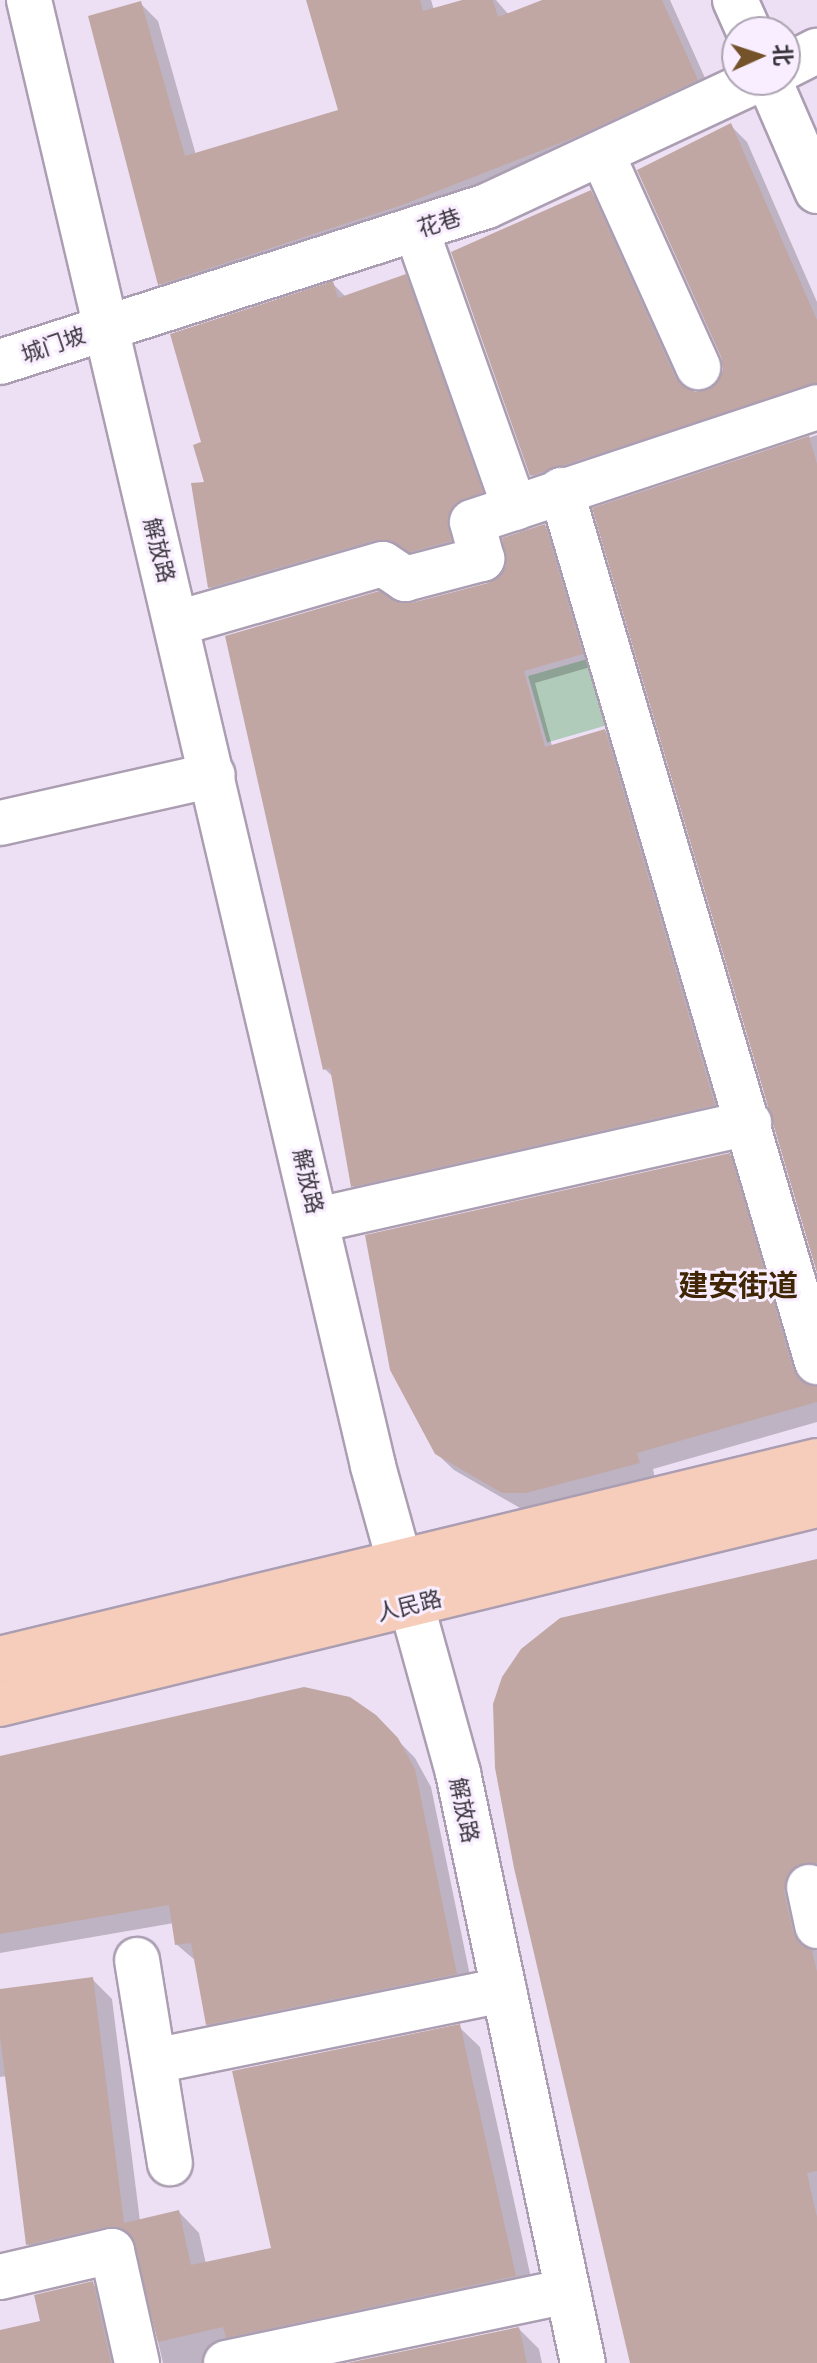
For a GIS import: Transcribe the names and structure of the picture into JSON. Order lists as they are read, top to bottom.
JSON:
{
  "streets": {
    "main road": ["人民路"],
    "street": ["花巷", "城门坡", "解放路"]
  },
  "crossings": [
    ["花巷", "城门坡"],
    ["花巷", "解放路"],
    ["城门坡", "解放路"],
    ["解放路", "人民路"]
  ],
  "districts": ["建安街道"],
  "north": "right"
}
